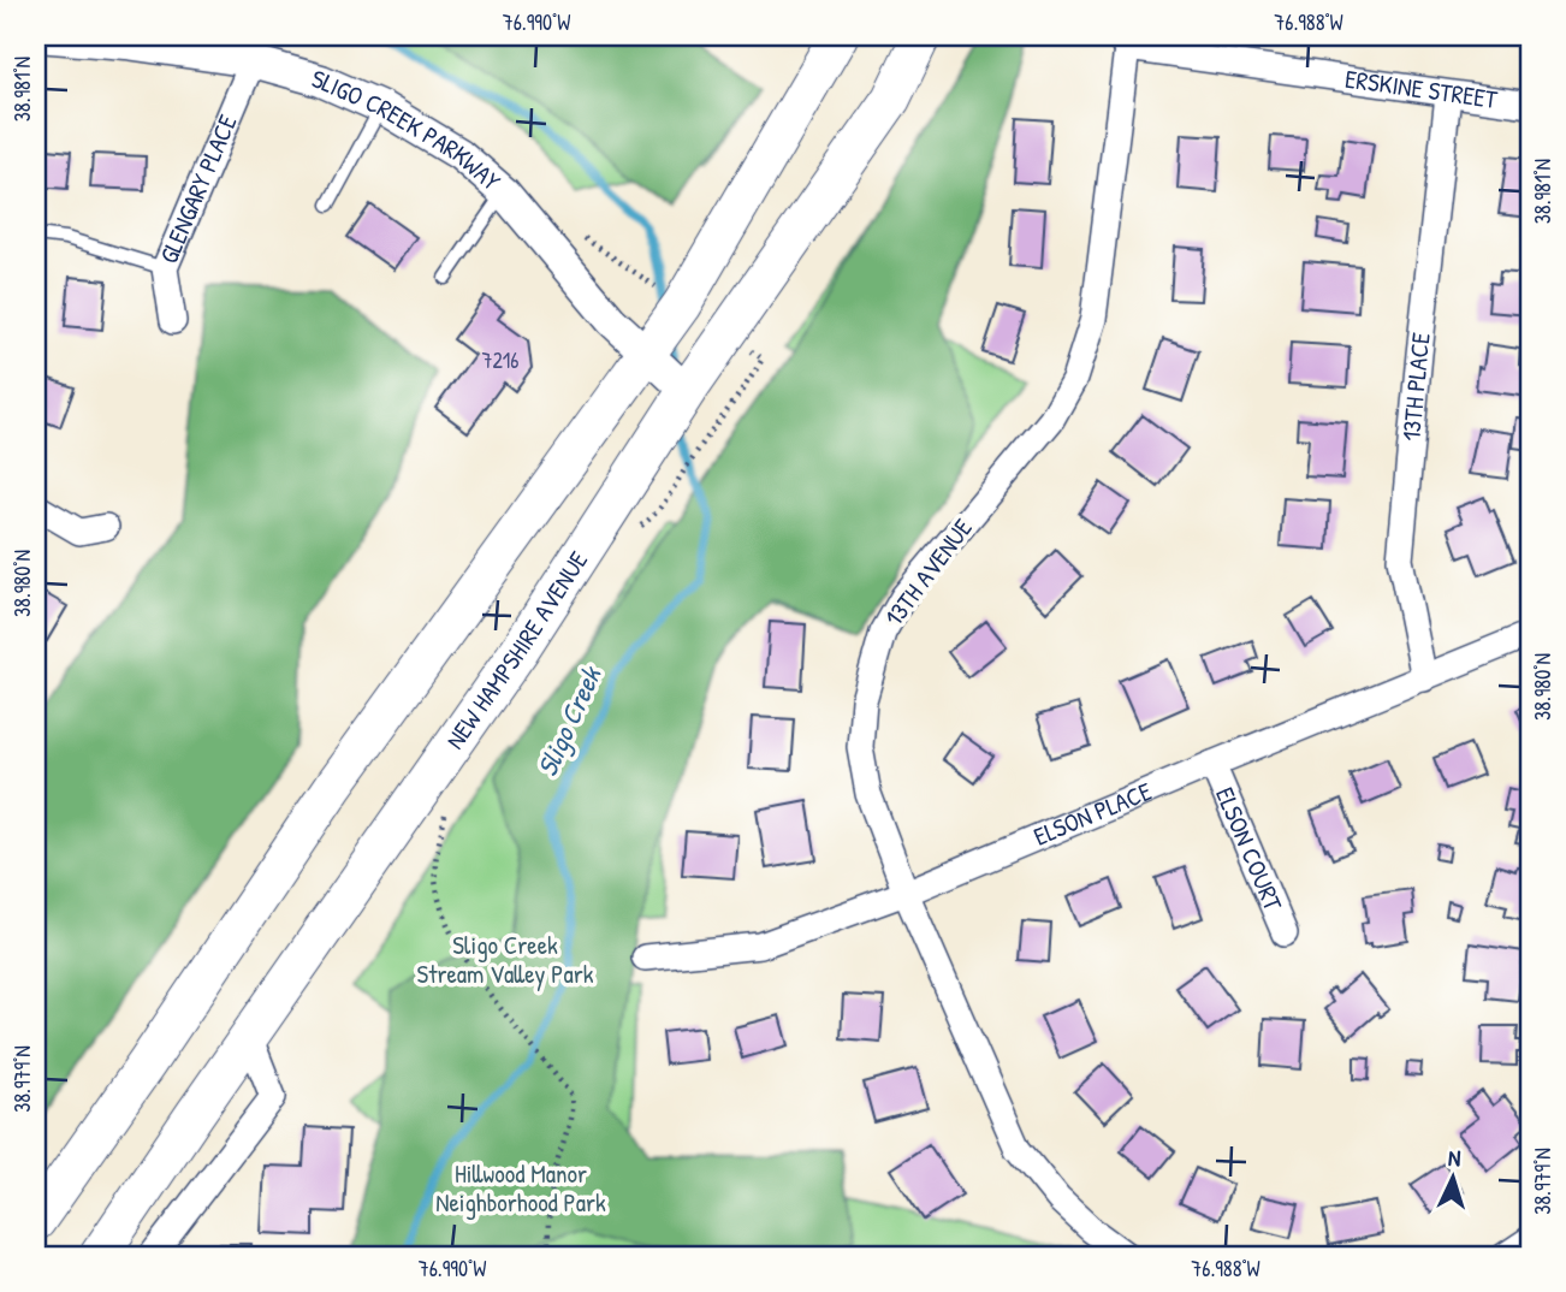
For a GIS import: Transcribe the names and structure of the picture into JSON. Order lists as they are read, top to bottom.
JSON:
{
  "streets": {
    "main road": ["NEW HAMPSHIRE AVENUE"],
    "street": [
      "ERSKINE STREET",
      "SLIGO CREEK PARKWAY",
      "GLENGARY PLACE",
      "13TH PLACE",
      "13TH AVENUE",
      "ELSON PLACE",
      "ELSON COURT"
    ]
  },
  "crossings": [
    ["ERSKINE STREET", "13TH PLACE"],
    ["ERSKINE STREET", "13TH AVENUE"],
    ["SLIGO CREEK PARKWAY", "GLENGARY PLACE"],
    ["SLIGO CREEK PARKWAY", "NEW HAMPSHIRE AVENUE"],
    ["13TH PLACE", "ELSON PLACE"],
    ["13TH AVENUE", "ELSON PLACE"],
    ["ELSON PLACE", "ELSON COURT"]
  ],
  "water": ["Sligo Creek"],
  "parks": ["Sligo Creek Stream Valley Park", "Hillwood Manor Neighborhood Park"],
  "house_numbers": ["7216"],
  "north": "top",
  "coordinates": [
    "76.990°W",
    "76.988°W",
    "38.981°N",
    "38.980°N",
    "38.979°N"
  ]
}
